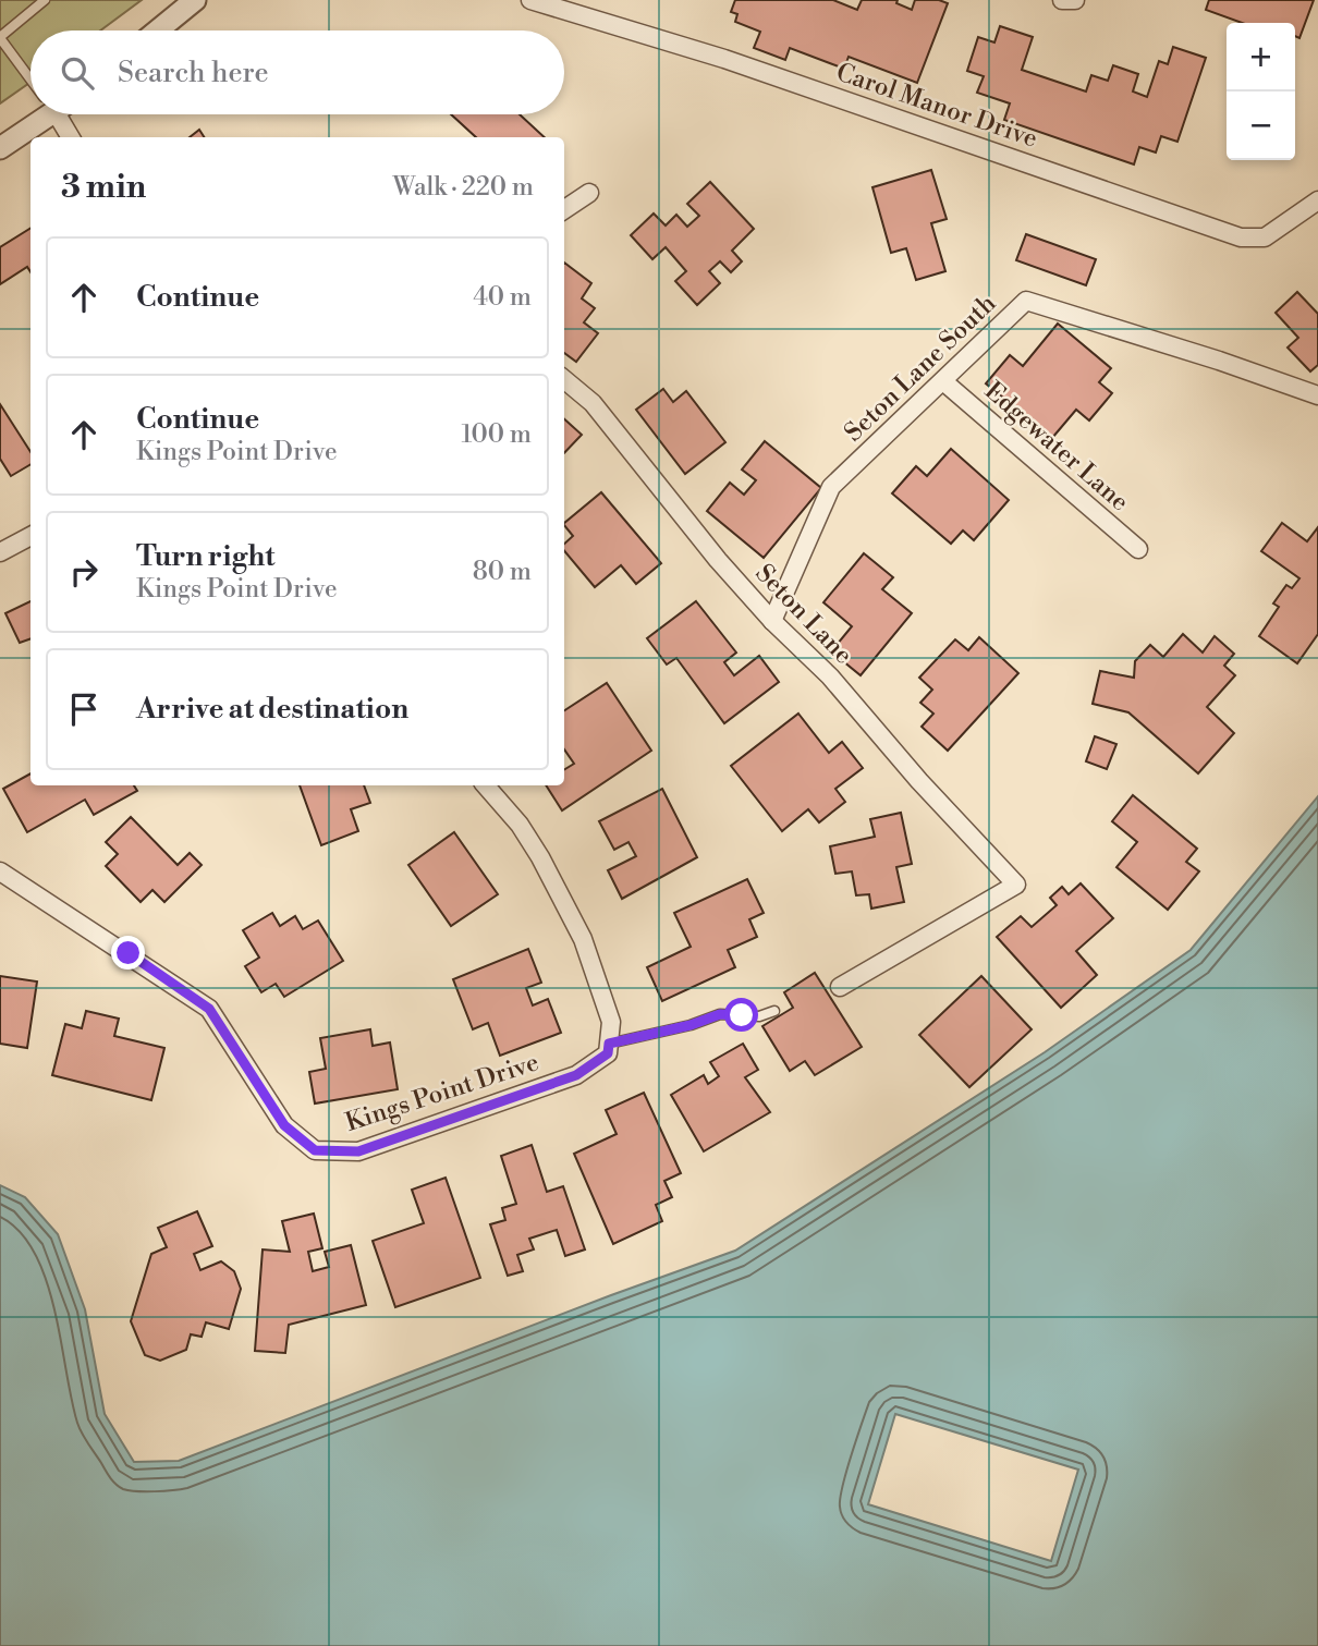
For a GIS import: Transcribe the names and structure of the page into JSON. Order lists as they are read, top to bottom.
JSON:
{
  "streets": {
    "street": [
      "Carol Manor Drive",
      "Seton Lane South",
      "Edgewater Lane",
      "Seton Lane",
      "Kings Point Drive"
    ]
  },
  "crossings": [
    ["Seton Lane South", "Edgewater Lane"],
    ["Seton Lane South", "Seton Lane"]
  ],
  "page": {
    "map_buttons": ["+", "−"],
    "search": "Search here",
    "heading": ["3 min", "Walk · 220 m"],
    "list": [
      ["Continue", "40 m"],
      ["Continue", "Kings Point Drive", "100 m"],
      ["Turn right", "Kings Point Drive", "80 m"],
      "Arrive at destination"
    ]
  }
}
